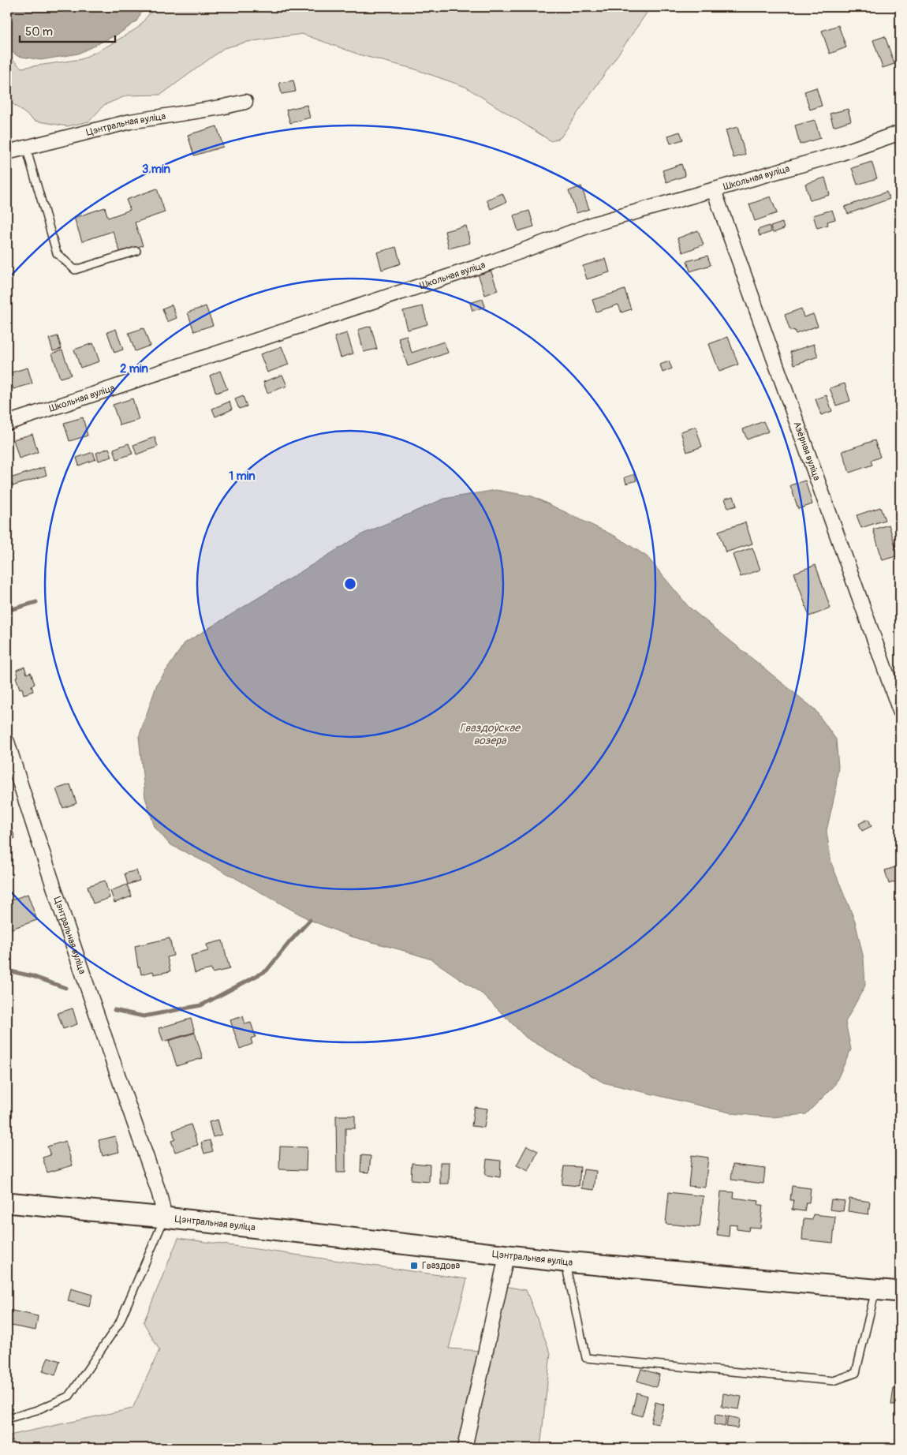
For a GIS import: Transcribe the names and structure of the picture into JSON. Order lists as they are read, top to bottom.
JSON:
{
  "streets": {
    "street": ["Цэнтральная вуліца", "Школьная вуліца", "Азёрная вуліца"]
  },
  "crossings": [
    ["Школьная вуліца", "Азёрная вуліца"]
  ],
  "water": ["Гваздоўскае возера"],
  "places": {
    "transit": ["Гваздова"]
  },
  "scale_bar": "50 m",
  "rings": ["3 min", "2 min", "1 min"]
}
